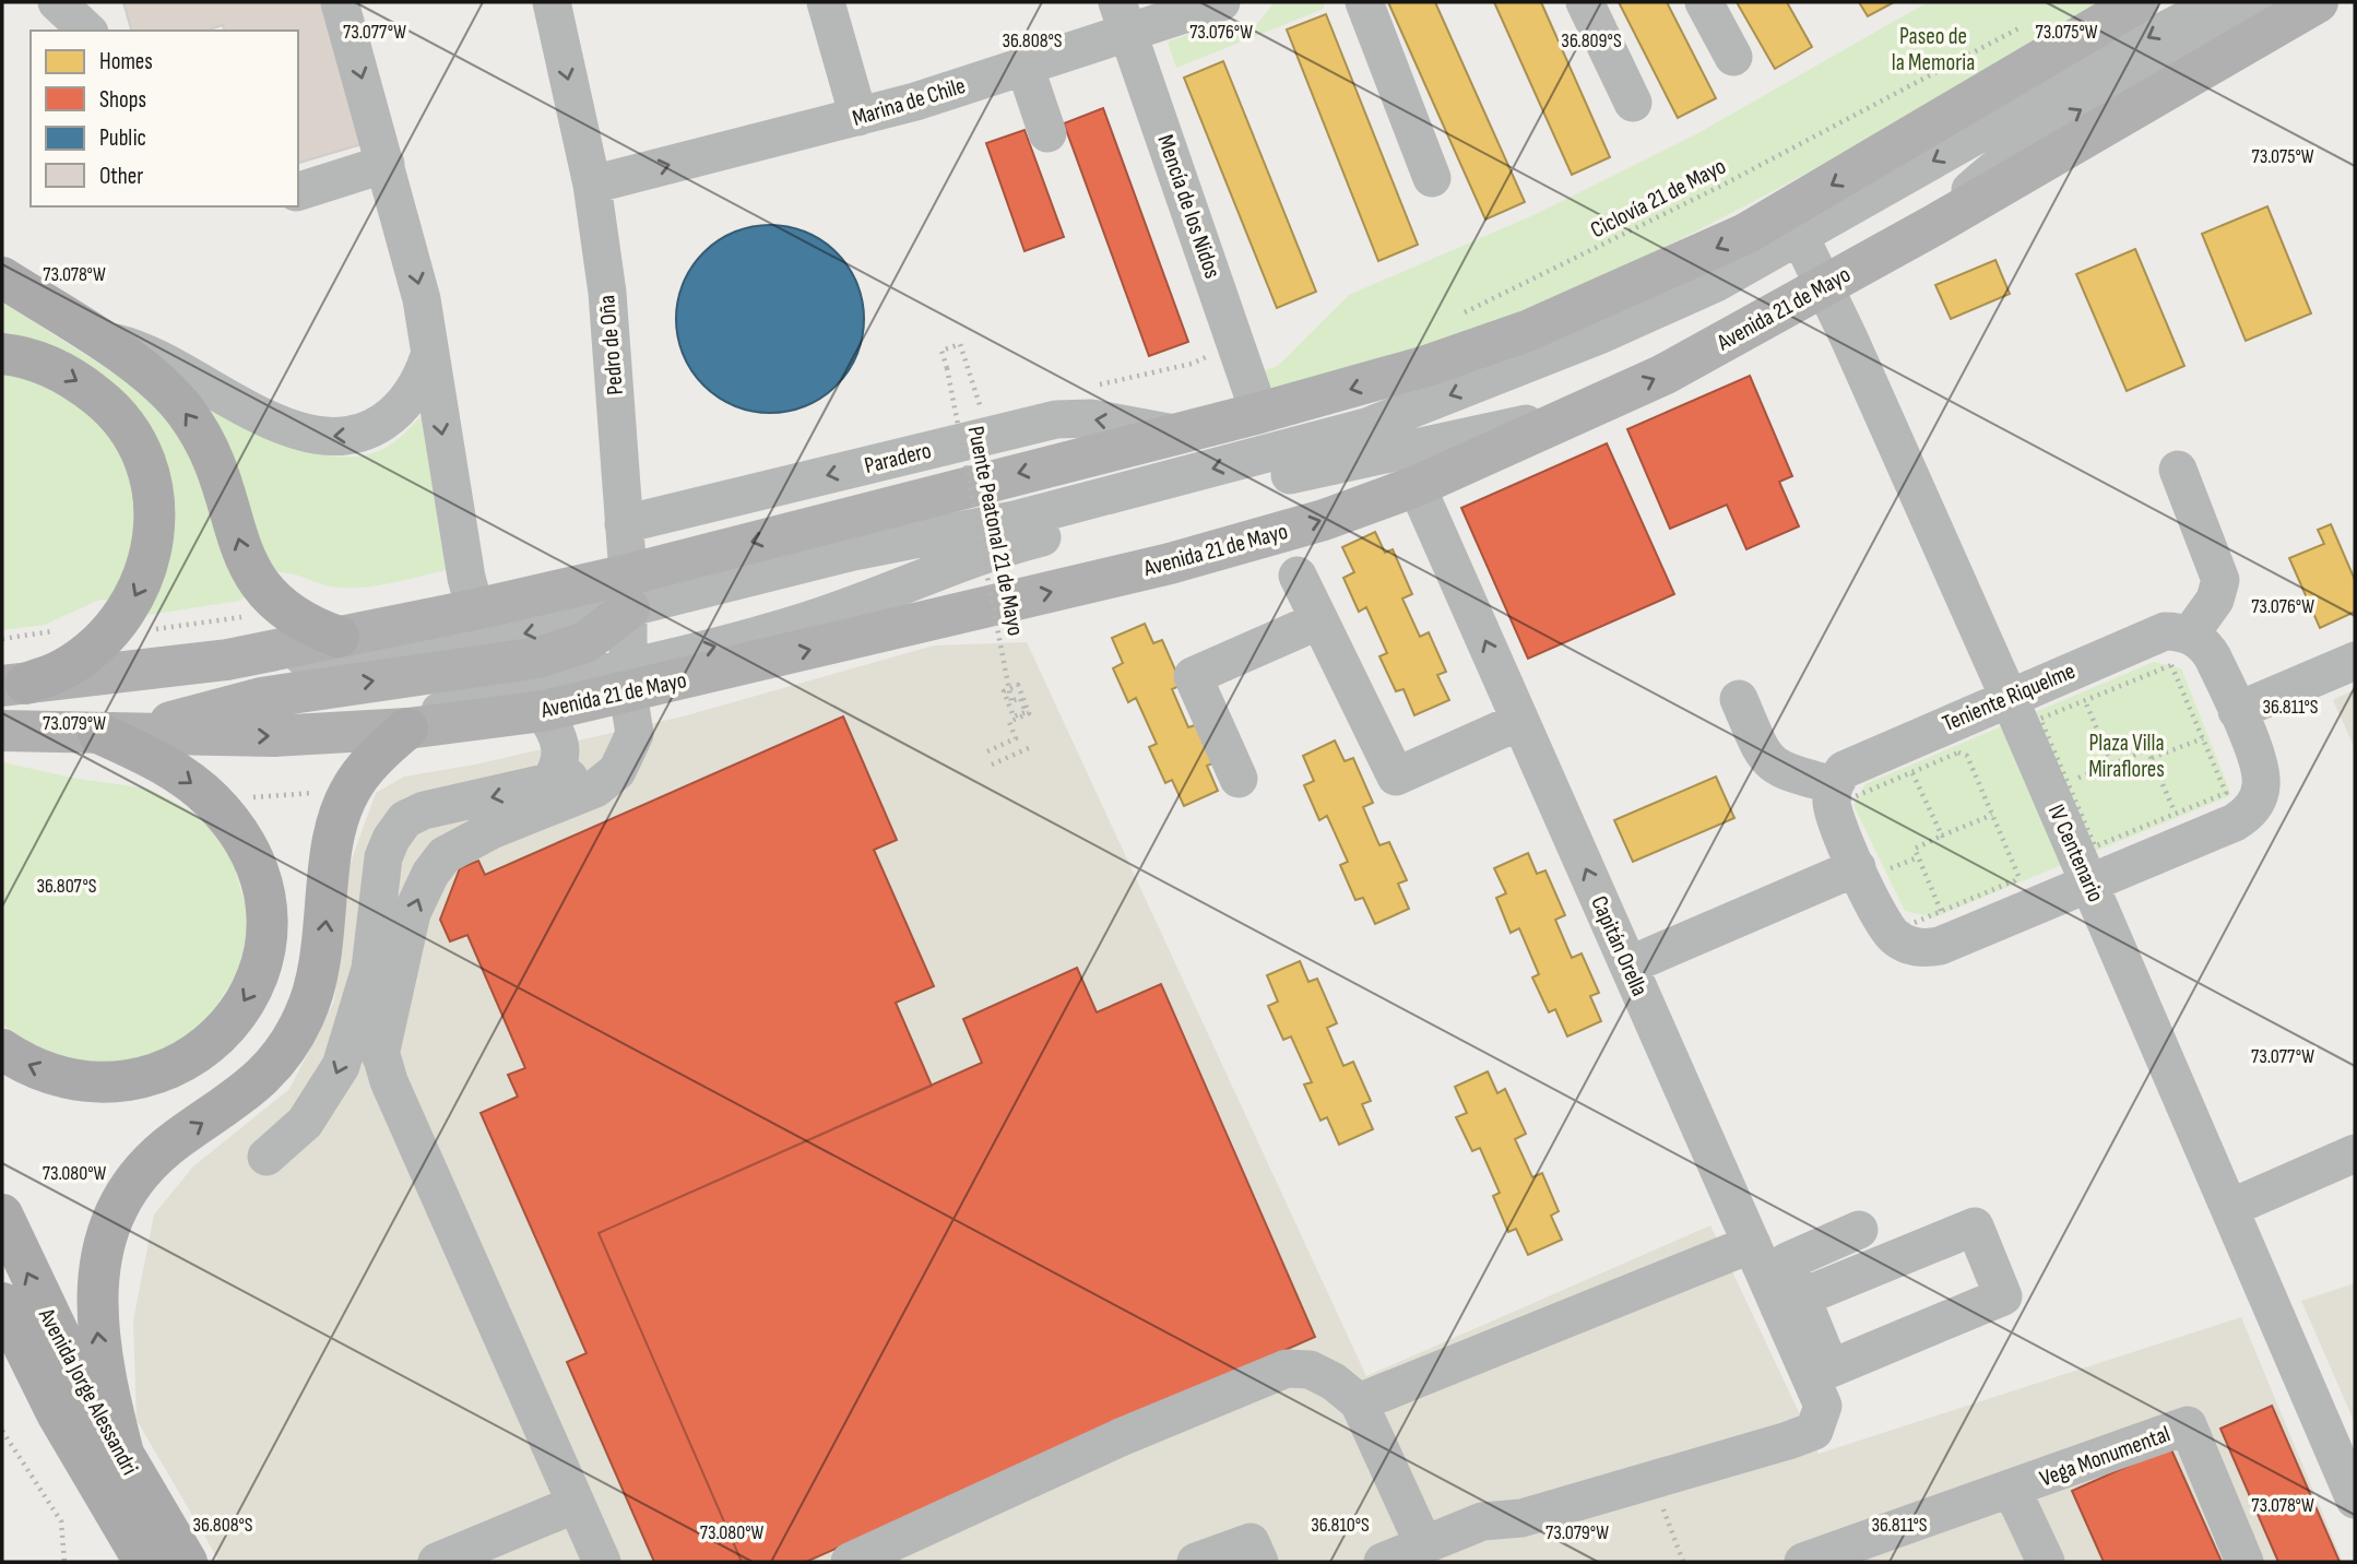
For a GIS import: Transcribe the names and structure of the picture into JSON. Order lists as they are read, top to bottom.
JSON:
{
  "streets": {
    "highway": ["Avenida Jorge Alessandri"],
    "main road": ["Avenida 21 de Mayo"],
    "street": [
      "Marina de Chile",
      "Mencía de los Nidos",
      "Pedro de Oña",
      "Paradero",
      "Teniente Riquelme",
      "IV Centenario",
      "Capitán Orella",
      "Vega Monumental"
    ],
    "path": ["Ciclovía 21 de Mayo", "Puente Peatonal 21 de Mayo"]
  },
  "crossings": [
    ["Marina de Chile", "Mencía de los Nidos"],
    ["Marina de Chile", "Pedro de Oña"],
    ["Avenida 21 de Mayo", "Pedro de Oña"],
    ["Avenida 21 de Mayo", "IV Centenario"],
    ["Avenida 21 de Mayo", "Capitán Orella"],
    ["Pedro de Oña", "Paradero"],
    ["Teniente Riquelme", "IV Centenario"]
  ],
  "one_way": ["Marina de Chile", "Capitán Orella"],
  "parks": ["Paseo de la Memoria", "Plaza Villa Miraflores"],
  "legend": [
    "Homes",
    "Shops",
    "Public",
    "Other"
  ],
  "coordinates": [
    "73.077°W",
    "73.076°W",
    "73.075°W",
    "36.808°S",
    "36.809°S",
    "73.078°W",
    "36.811°S",
    "73.079°W",
    "36.807°S",
    "73.080°W",
    "36.810°S"
  ]
}
